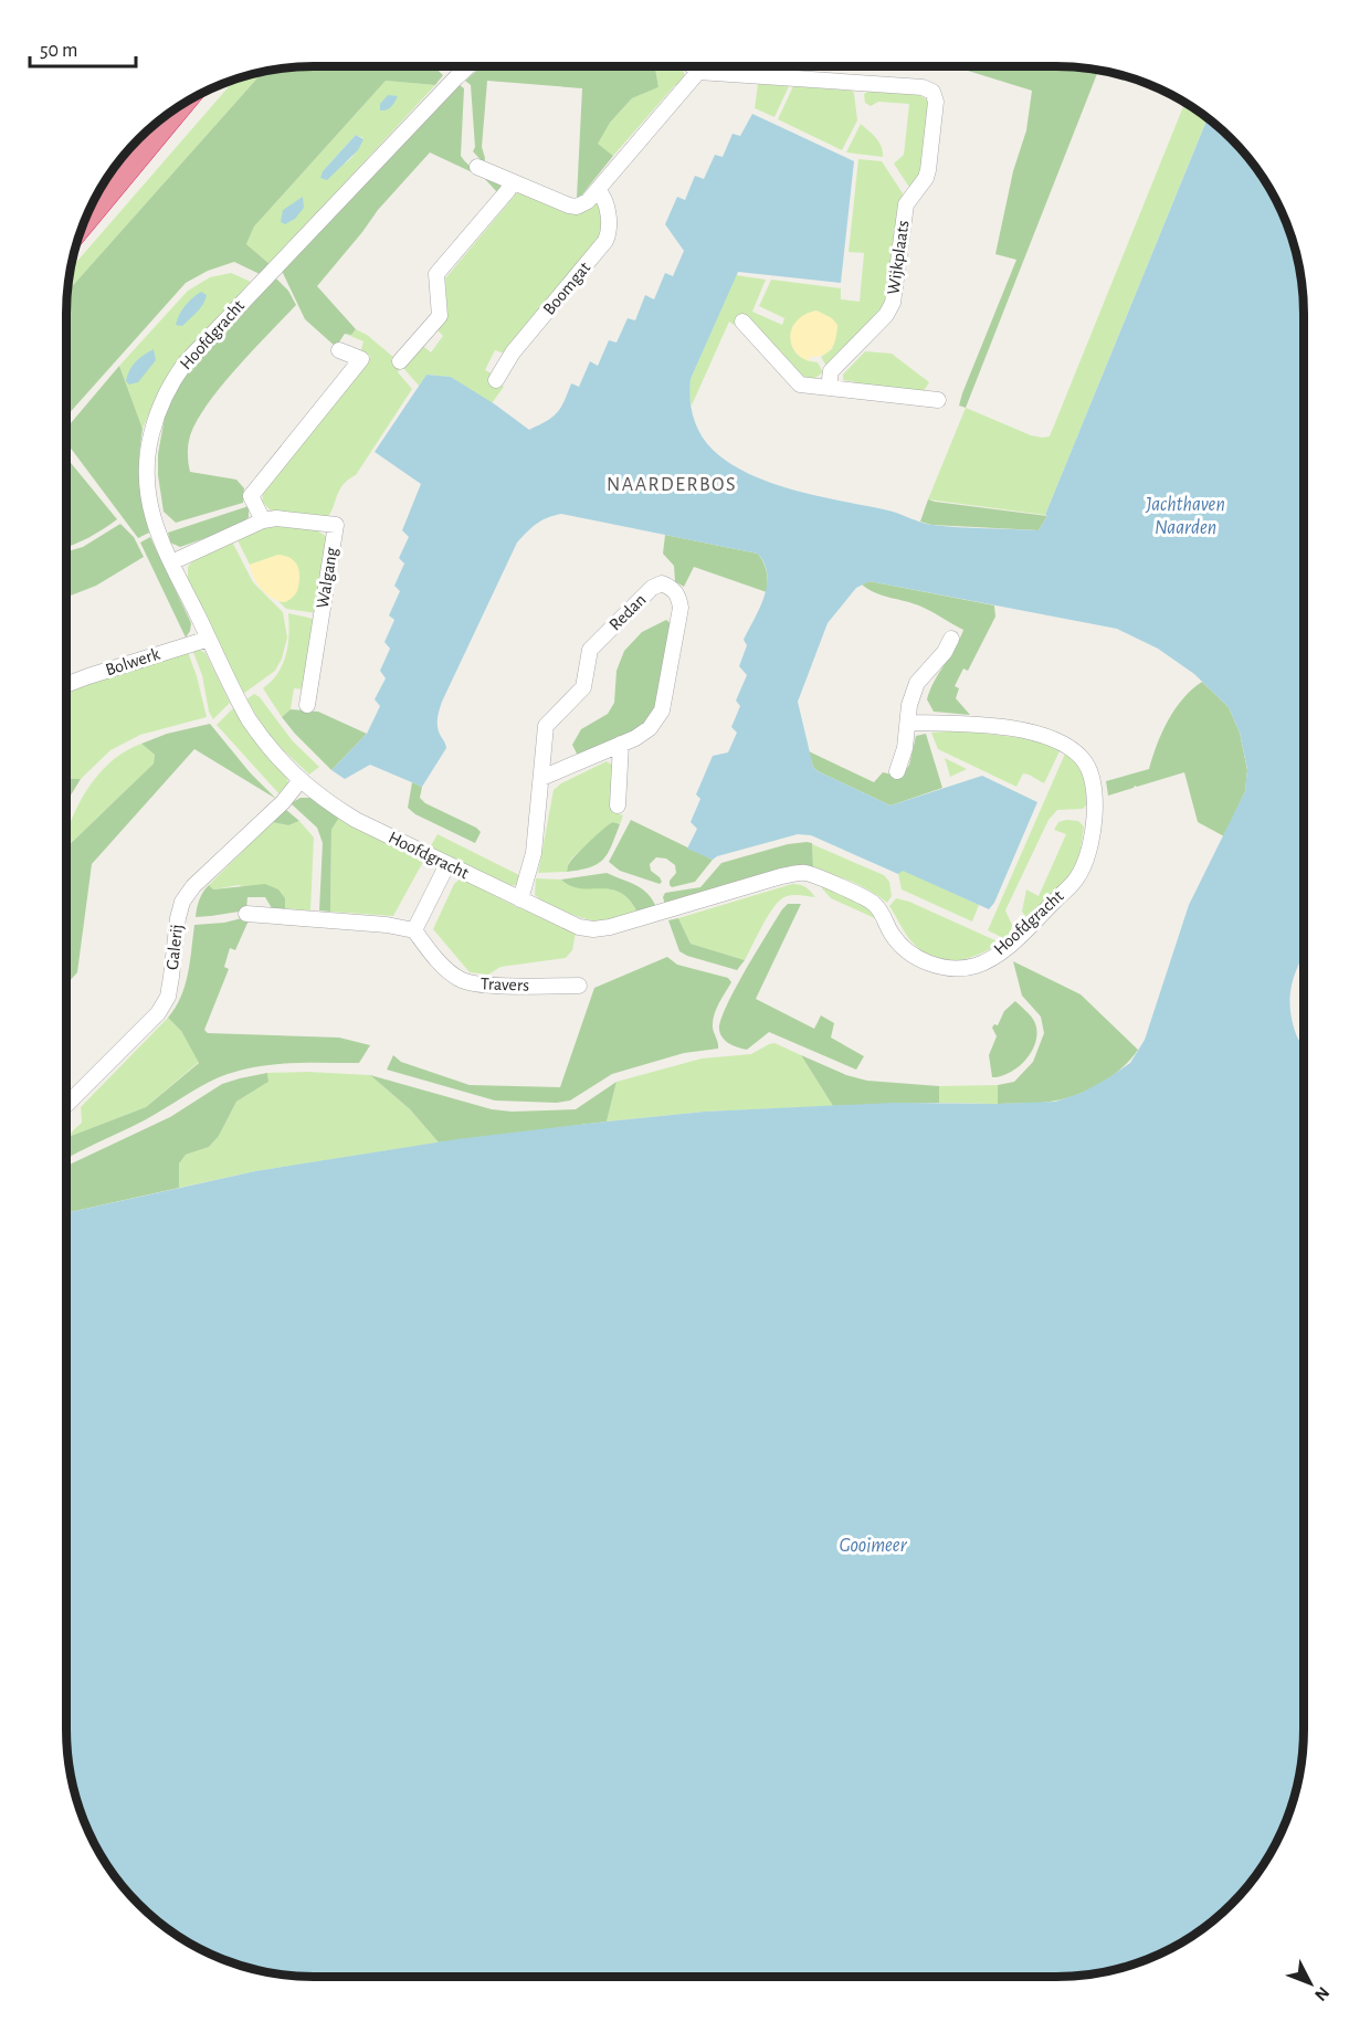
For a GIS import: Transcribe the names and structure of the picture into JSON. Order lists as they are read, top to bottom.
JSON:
{
  "streets": {
    "street": [
      "Wijkplaats",
      "Boomgat",
      "Hoofdgracht",
      "Walgang",
      "Redan",
      "Bolwerk",
      "Galerij",
      "Travers"
    ]
  },
  "crossings": [
    ["Hoofdgracht", "Walgang"],
    ["Hoofdgracht", "Redan"],
    ["Hoofdgracht", "Bolwerk"],
    ["Hoofdgracht", "Galerij"]
  ],
  "districts": ["NAARDERBOS"],
  "water": ["Jachthaven Naarden", "Gooimeer"],
  "scale_bar": "50 m",
  "north": "bottom right"
}
